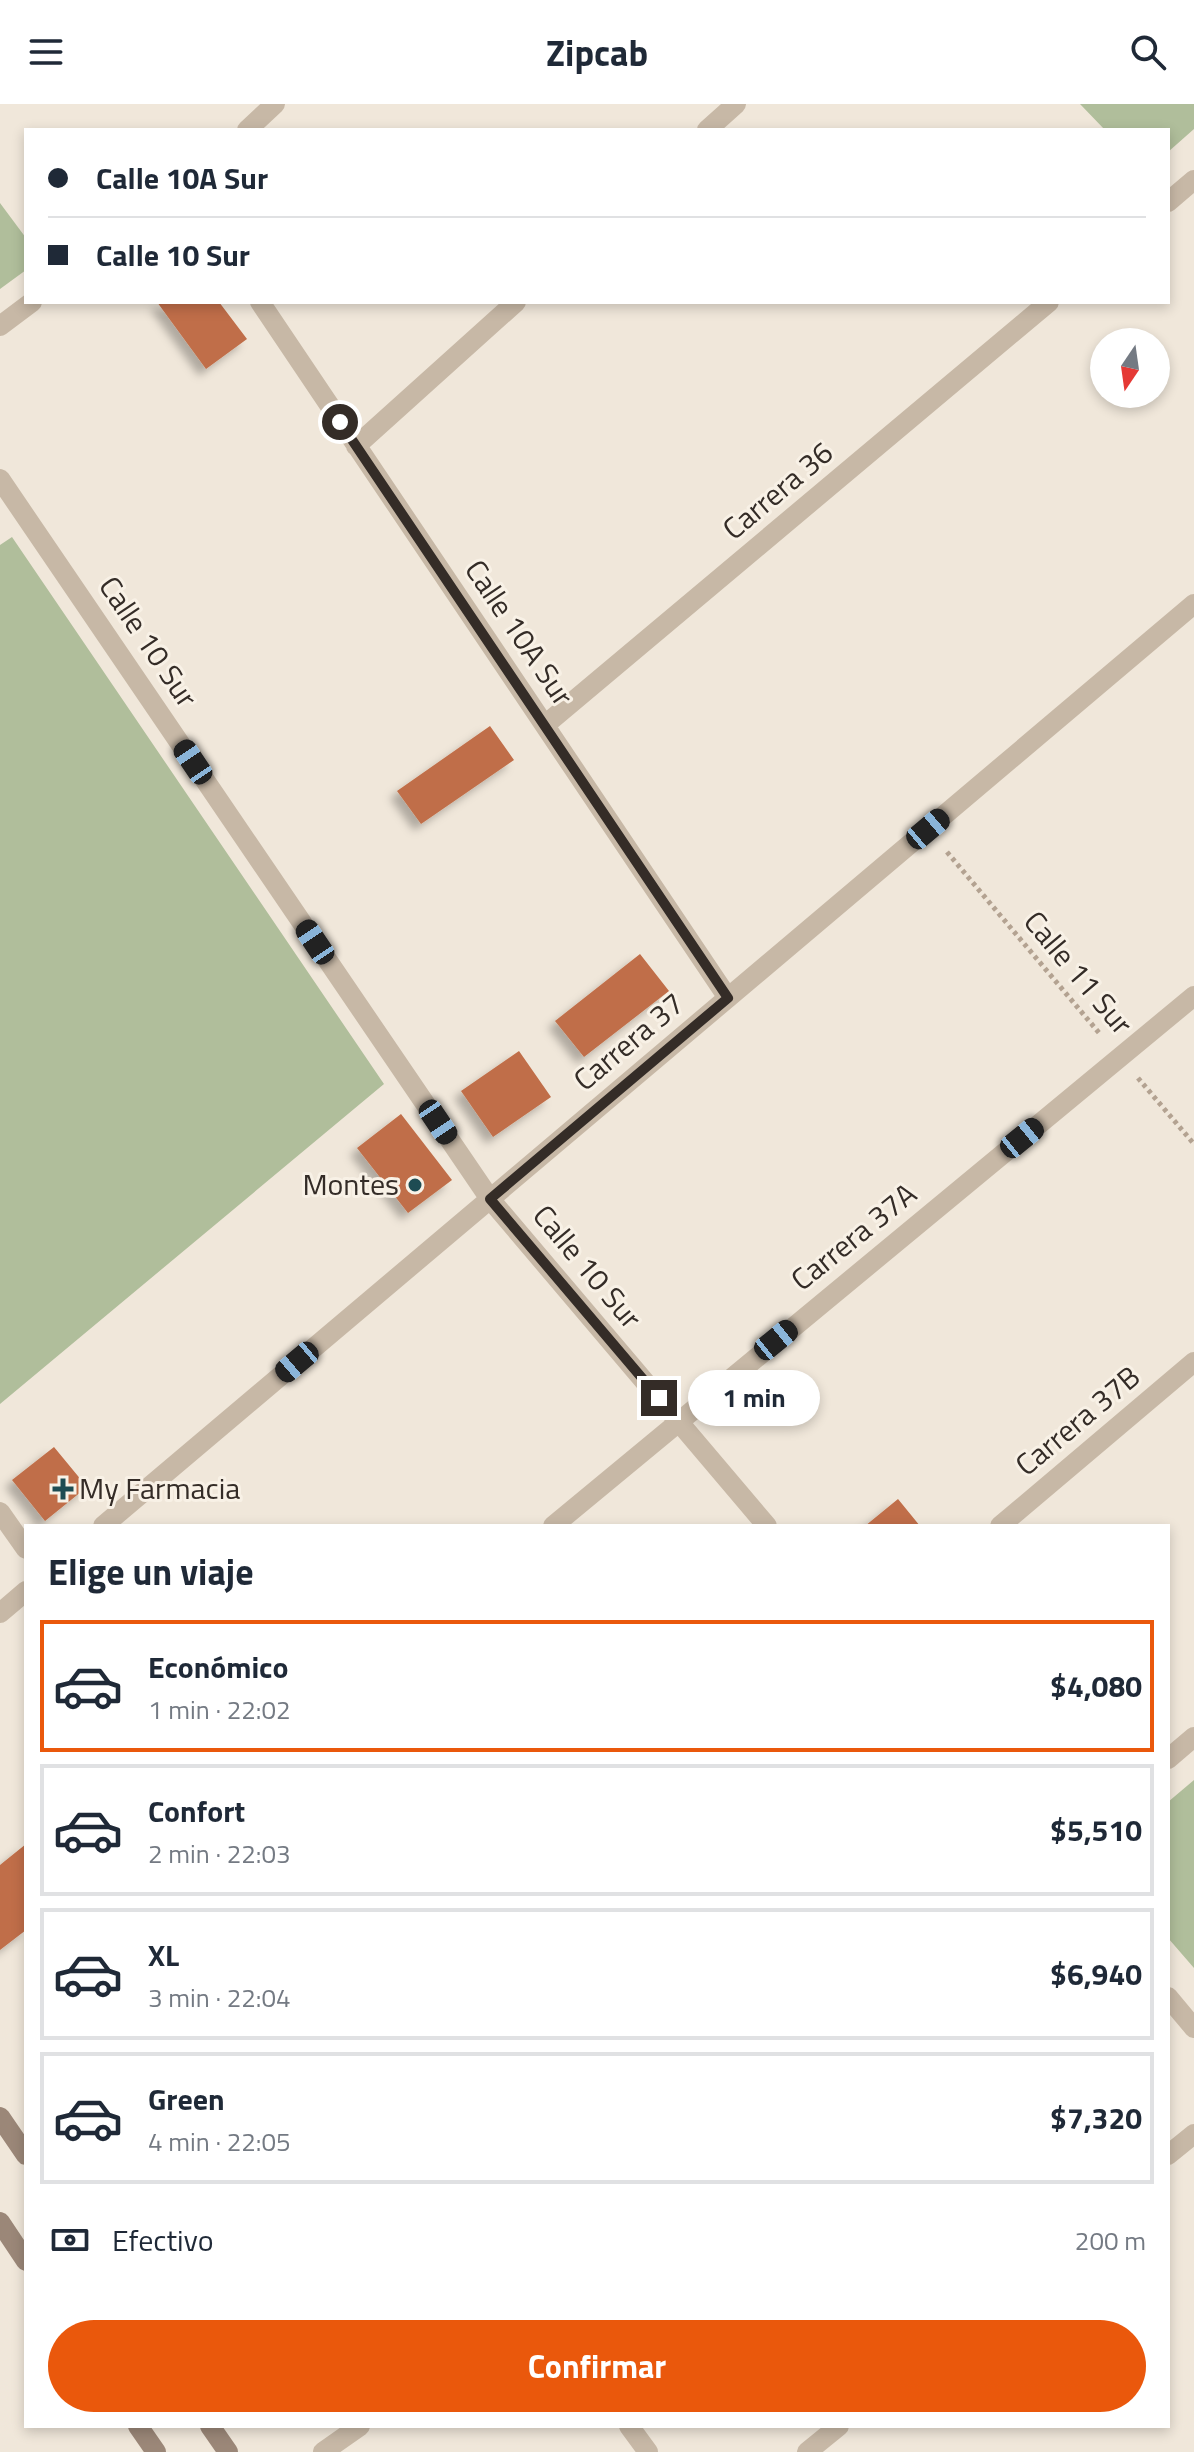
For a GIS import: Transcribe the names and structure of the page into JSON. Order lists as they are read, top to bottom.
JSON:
{
  "streets": {
    "street": [
      "Carrera 36",
      "Calle 10A Sur",
      "Calle 10 Sur",
      "Carrera 37",
      "Carrera 37A",
      "Carrera 37B"
    ],
    "path": ["Calle 11 Sur"]
  },
  "crossings": [
    ["Carrera 36", "Calle 10A Sur"],
    ["Calle 10A Sur", "Carrera 37"],
    ["Calle 10 Sur", "Carrera 37"],
    ["Calle 10 Sur", "Carrera 37A"],
    ["Calle 11 Sur", "Carrera 37"],
    ["Calle 11 Sur", "Carrera 37A"]
  ],
  "places": {
    "other": ["Montes"],
    "health": ["My Farmacia"]
  },
  "north": "bottom",
  "page": {
    "header": "Zipcab",
    "banner": ["Calle 10A Sur", "Calle 10 Sur"],
    "bubble": "1 min",
    "heading": "Elige un viaje",
    "list": [
      {
        "name": "Económico",
        "note": "1 min · 22:02",
        "value": "$4,080"
      },
      {
        "name": "Confort",
        "note": "2 min · 22:03",
        "value": "$5,510"
      },
      {
        "name": "XL",
        "note": "3 min · 22:04",
        "value": "$6,940"
      },
      {
        "name": "Green",
        "note": "4 min · 22:05",
        "value": "$7,320"
      }
    ],
    "pay": ["Efectivo", "200 m"],
    "buttons": "Confirmar"
  }
}
